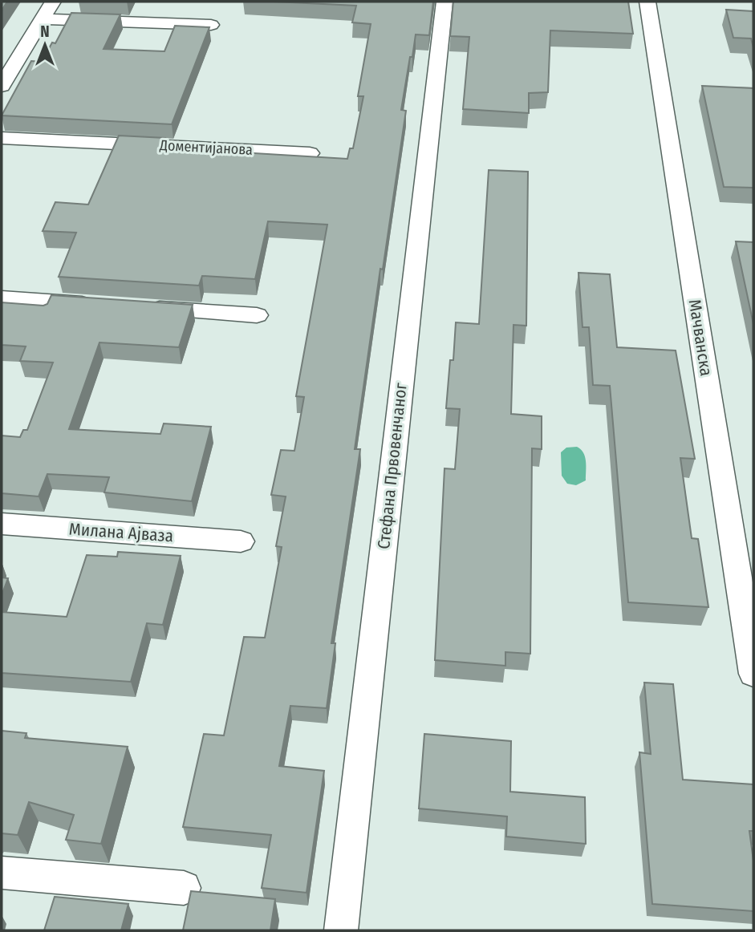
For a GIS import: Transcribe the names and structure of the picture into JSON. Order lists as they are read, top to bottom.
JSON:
{
  "streets": {
    "street": [
      "Доментијанова",
      "Мачванска",
      "Стефана Првовенчаног",
      "Милана Ајваза"
    ]
  },
  "north": "top"
}
